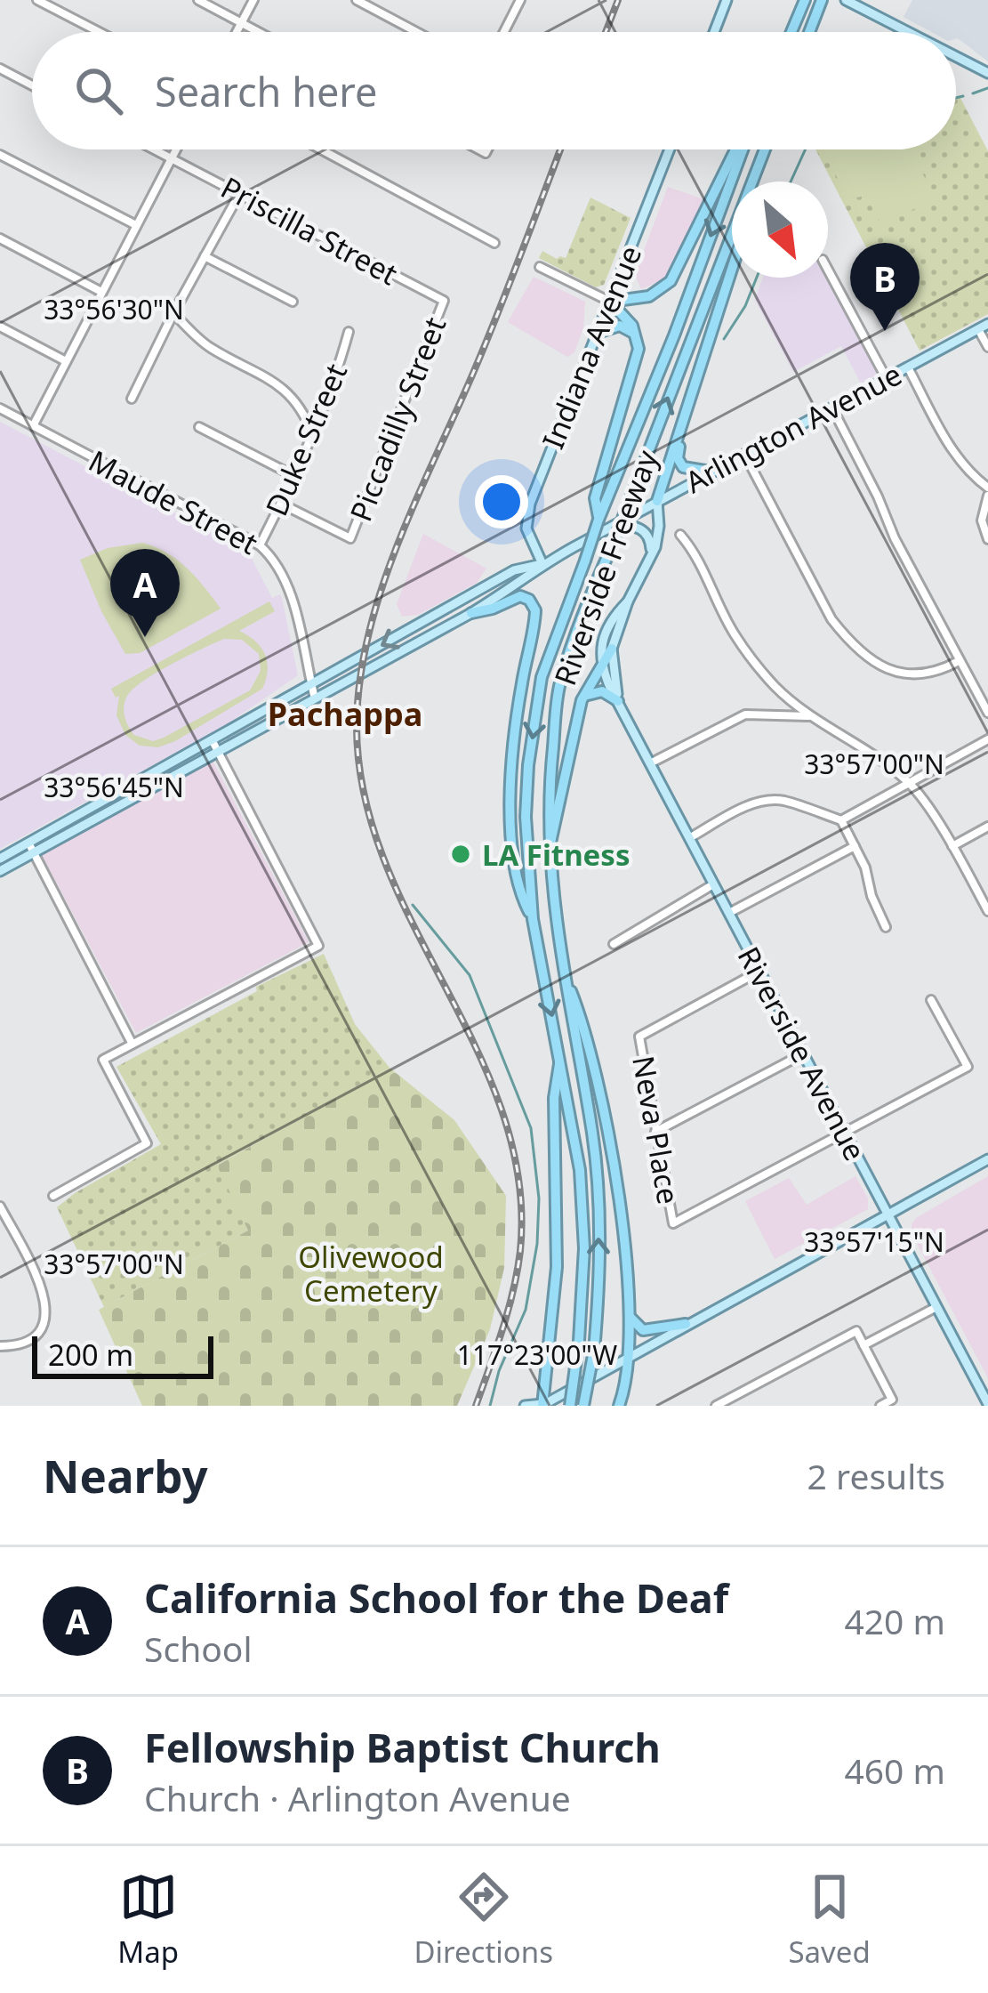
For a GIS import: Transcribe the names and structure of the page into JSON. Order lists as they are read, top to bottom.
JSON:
{
  "streets": {
    "highway": ["Riverside Freeway"],
    "main road": ["Indiana Avenue", "Arlington Avenue", "Riverside Avenue"],
    "street": [
      "Priscilla Street",
      "Piccadilly Street",
      "Duke Street",
      "Maude Street",
      "Neva Place"
    ]
  },
  "crossings": [
    ["Priscilla Street", "Piccadilly Street"],
    ["Indiana Avenue", "Arlington Avenue"],
    ["Piccadilly Street", "Duke Street"],
    ["Arlington Avenue", "Maude Street"],
    ["Arlington Avenue", "Riverside Avenue"],
    ["Duke Street", "Maude Street"],
    ["Riverside Avenue", "Neva Place"]
  ],
  "districts": ["Pachappa"],
  "parks": ["Olivewood Cemetery"],
  "places": ["LA Fitness"],
  "scale_bar": "200 m",
  "north": "bottom right",
  "page": {
    "search": "Search here",
    "pins": ["B", "A"],
    "scale": "200 m",
    "heading": ["Nearby", "2 results"],
    "list": [
      {
        "mark": "A",
        "name": "California School for the Deaf",
        "note": "School",
        "value": "420 m"
      },
      {
        "mark": "B",
        "name": "Fellowship Baptist Church",
        "note": "Church · Arlington Avenue",
        "value": "460 m"
      }
    ],
    "nav": ["Map", "Directions", "Saved"]
  },
  "coordinates": [
    "33°56'30\"N",
    "33°57'00\"N",
    "33°56'45\"N",
    "33°57'15\"N",
    "117°23'00\"W"
  ]
}
